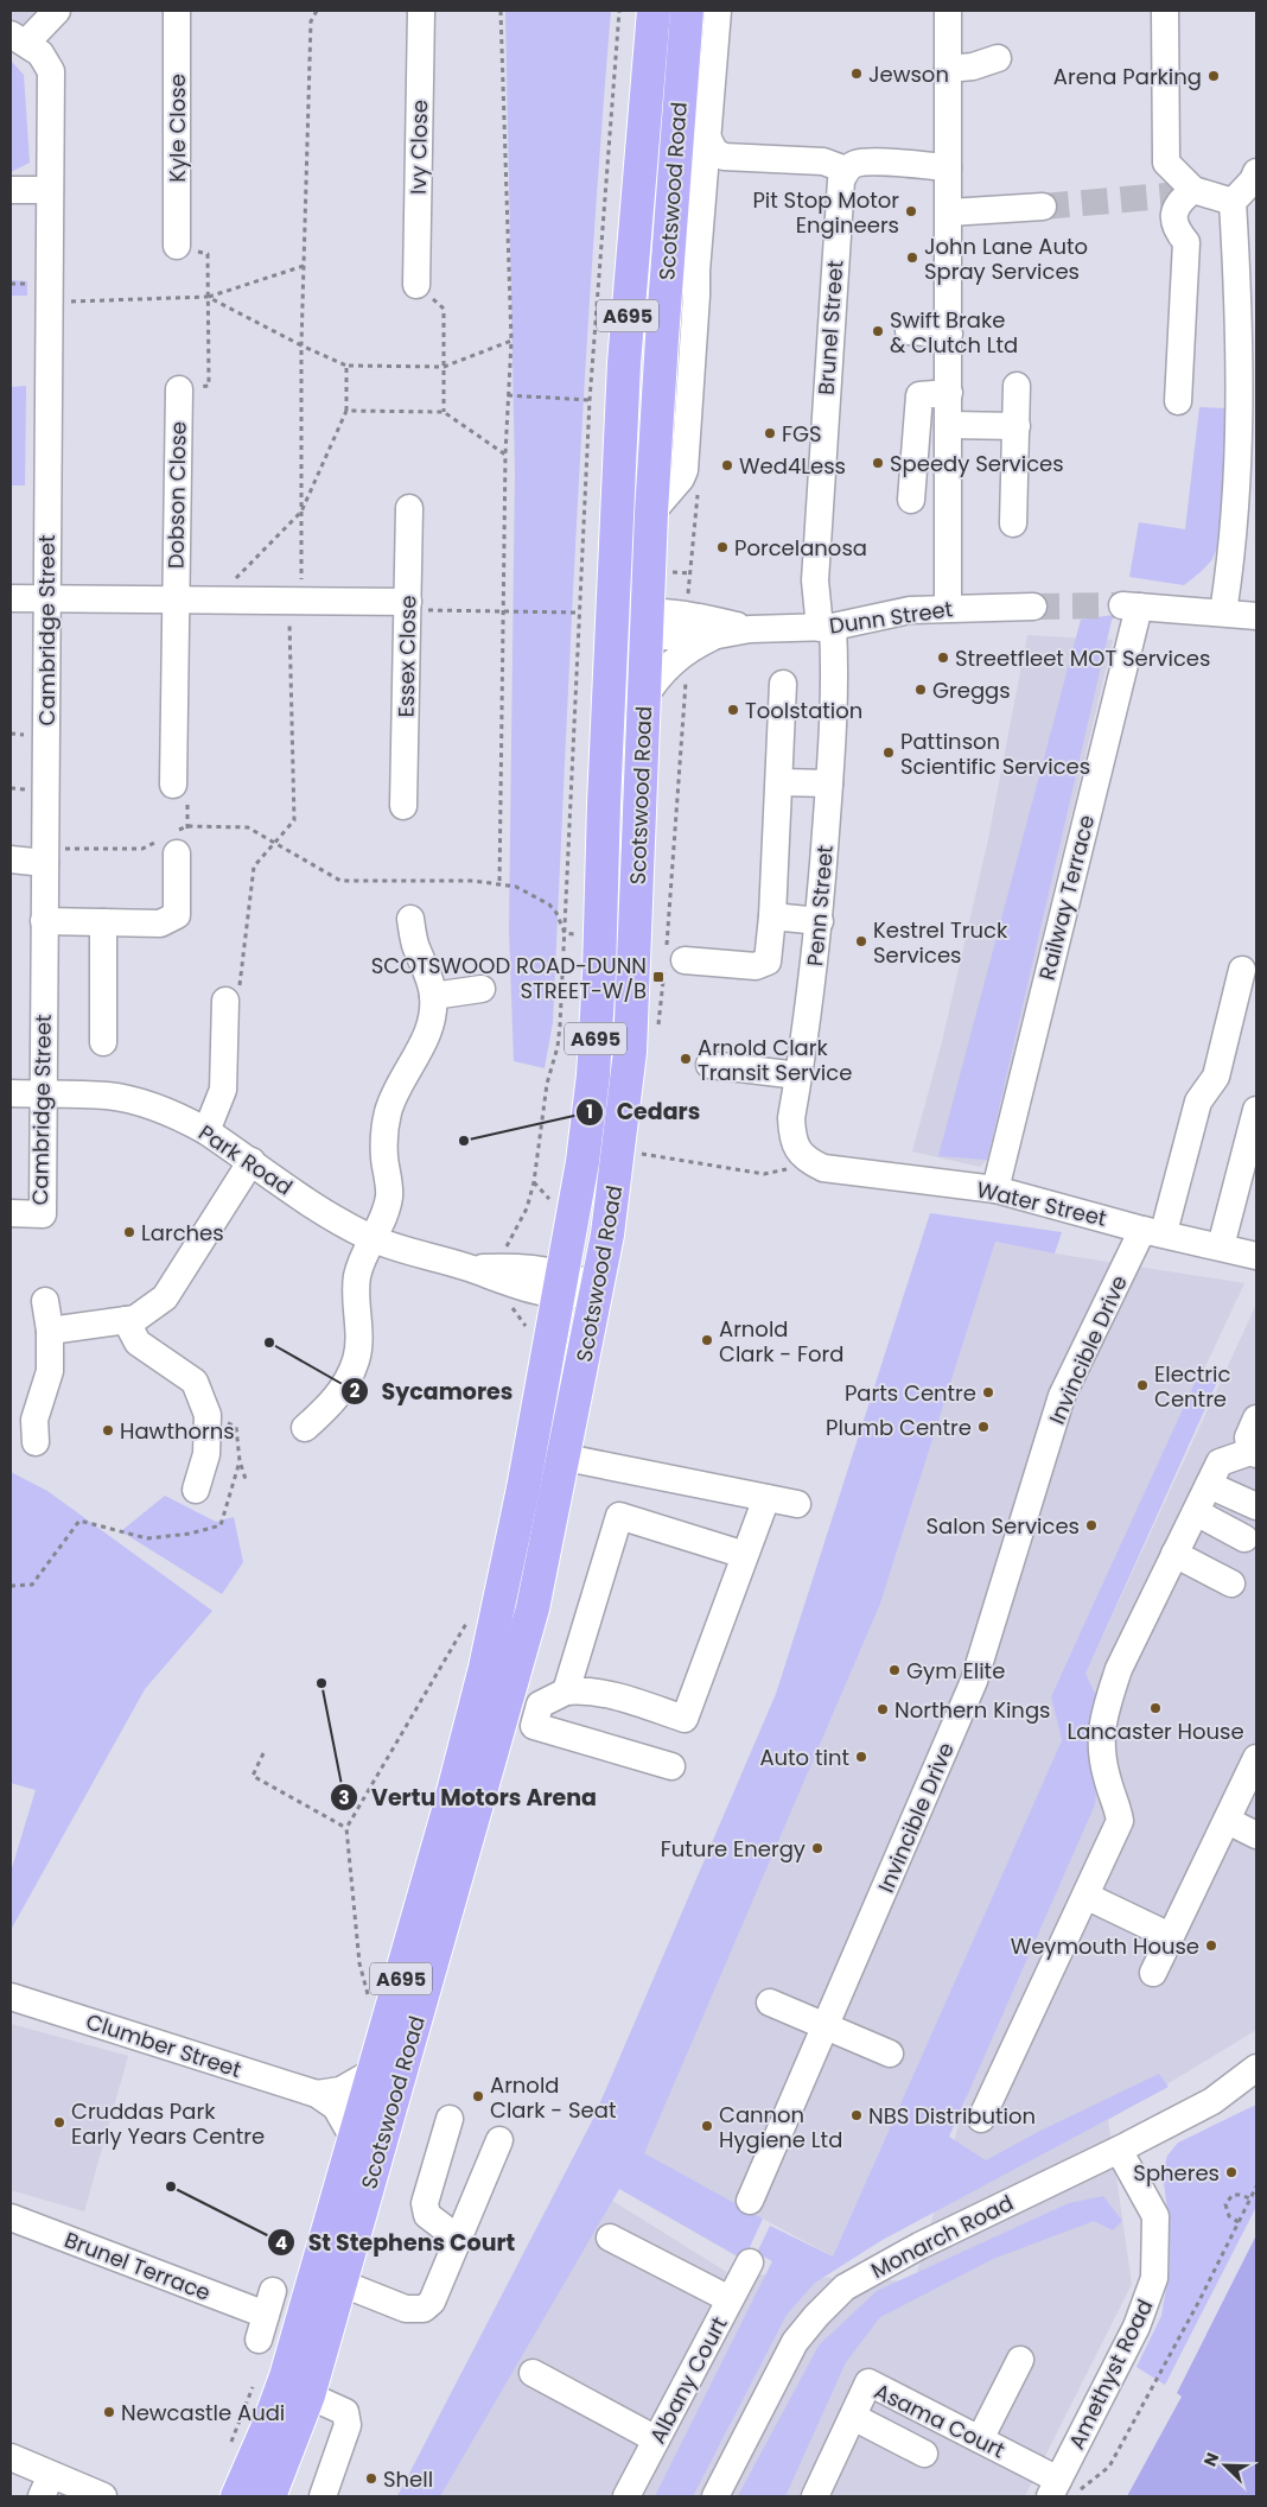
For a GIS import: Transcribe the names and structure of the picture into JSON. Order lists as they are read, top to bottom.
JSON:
{
  "streets": {
    "main road": ["Scotswood Road", "A695"],
    "street": [
      "Kyle Close",
      "Ivy Close",
      "Brunel Street",
      "Dobson Close",
      "Dunn Street",
      "Cambridge Street",
      "Essex Close",
      "Railway Terrace",
      "Penn Street",
      "Park Road",
      "Water Street",
      "Invincible Drive",
      "Clumber Street",
      "Monarch Road",
      "Brunel Terrace",
      "Amethyst Road",
      "Albany Court",
      "Asama Court"
    ]
  },
  "crossings": [
    ["Scotswood Road", "Dunn Street"],
    ["Scotswood Road", "Park Road"],
    ["Scotswood Road", "Clumber Street"],
    ["Brunel Street", "Dunn Street"],
    ["Brunel Street", "Penn Street"],
    ["Dunn Street", "Penn Street"],
    ["Cambridge Street", "Park Road"],
    ["Railway Terrace", "Water Street"],
    ["Penn Street", "Water Street"],
    ["Water Street", "Invincible Drive"],
    ["Monarch Road", "Amethyst Road"],
    ["Amethyst Road", "Asama Court"]
  ],
  "places": {
    "other": [
      "Jewson",
      "Arena Parking",
      "Pit Stop Motor Engineers",
      "John Lane Auto Spray Services",
      "Swift Brake & Clutch Ltd",
      "FGS",
      "Speedy Services",
      "Wed4Less",
      "Porcelanosa",
      "Streetfleet MOT Services",
      "Greggs",
      "Toolstation",
      "Pattinson Scientific Services",
      "Kestrel Truck Services",
      "Arnold Clark Transit Service",
      "Cedars",
      "Larches",
      "Arnold Clark - Ford",
      "Sycamores",
      "Electric Centre",
      "Parts Centre",
      "Plumb Centre",
      "Hawthorns",
      "Salon Services",
      "Gym Elite",
      "Vertu Motors Arena",
      "Lancaster House",
      "Northern Kings",
      "Auto tint",
      "Future Energy",
      "Weymouth House",
      "Arnold Clark - Seat",
      "NBS Distribution",
      "Cruddas Park Early Years Centre",
      "Cannon Hygiene Ltd",
      "Spheres",
      "St Stephens Court",
      "Newcastle Audi",
      "Shell"
    ],
    "transit": ["SCOTSWOOD ROAD-DUNN STREET-W/B"]
  },
  "north": "top left"
}
